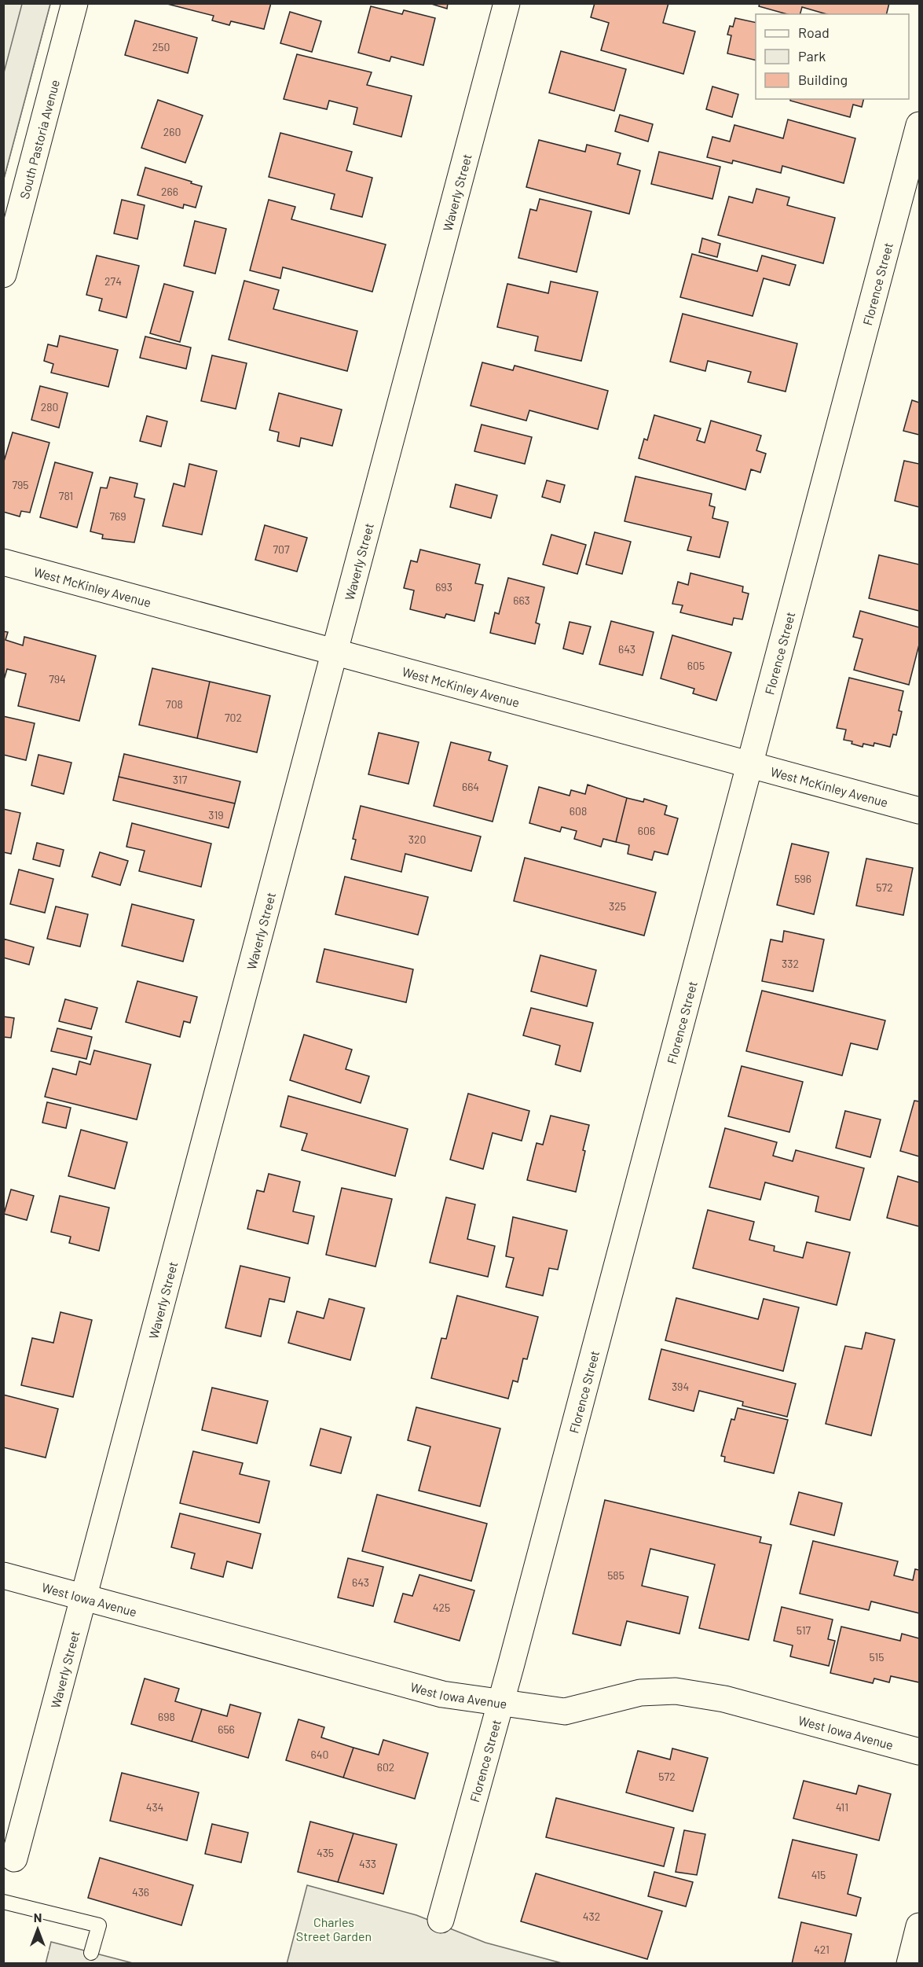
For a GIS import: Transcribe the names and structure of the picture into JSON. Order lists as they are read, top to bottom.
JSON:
{
  "streets": {
    "street": [
      "South Pastoria Avenue",
      "Waverly Street",
      "Florence Street",
      "West McKinley Avenue",
      "West Iowa Avenue"
    ]
  },
  "crossings": [
    ["Waverly Street", "West McKinley Avenue"],
    ["Waverly Street", "West Iowa Avenue"],
    ["Florence Street", "West McKinley Avenue"],
    ["Florence Street", "West Iowa Avenue"]
  ],
  "parks": ["Charles Street Garden"],
  "house_numbers": [
    "250",
    "260",
    "266",
    "274",
    "280",
    "795",
    "781",
    "769",
    "707",
    "693",
    "663",
    "643",
    "605",
    "794",
    "708",
    "702",
    "317",
    "664",
    "608",
    "319",
    "606",
    "320",
    "596",
    "572",
    "325",
    "332",
    "394",
    "585",
    "643",
    "425",
    "517",
    "515",
    "698",
    "656",
    "640",
    "602",
    "572",
    "434",
    "411",
    "435",
    "433",
    "415",
    "436",
    "432",
    "421"
  ],
  "legend": ["Road", "Park", "Building"],
  "north": "top"
}
